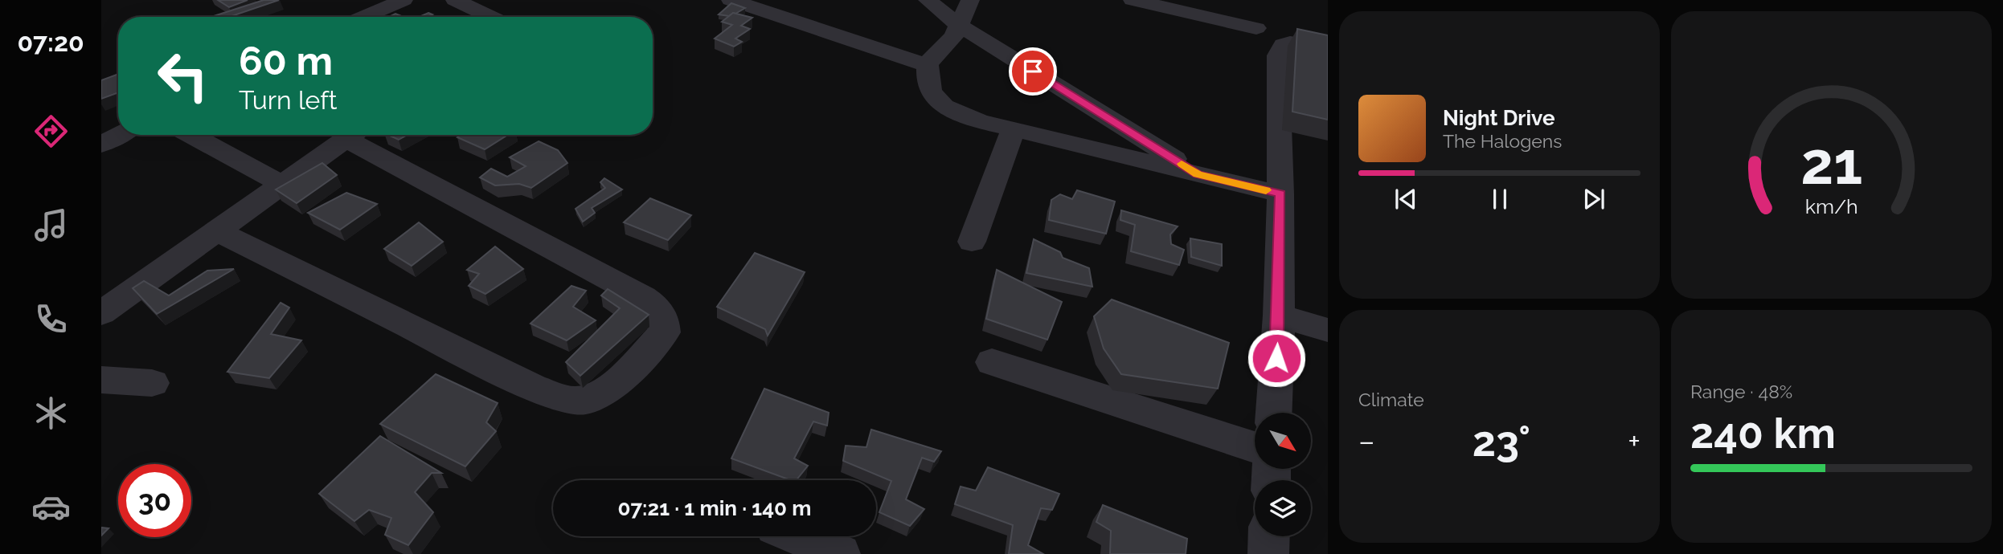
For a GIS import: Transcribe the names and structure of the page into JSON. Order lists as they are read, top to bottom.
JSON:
{
  "north": "bottom right",
  "page": {
    "tabs": "07:20",
    "turn": ["60 m", "Turn left"],
    "song": ["Night Drive", "The Halogens"],
    "tile": [
      "Climate",
      ["Range · 48%", "240 km"]
    ],
    "heat": ["−", "23°", "+"],
    "limit": "30",
    "trip": "07:21 · 1 min · 140 m",
    "gauge": ["21", "km/h"]
  }
}
